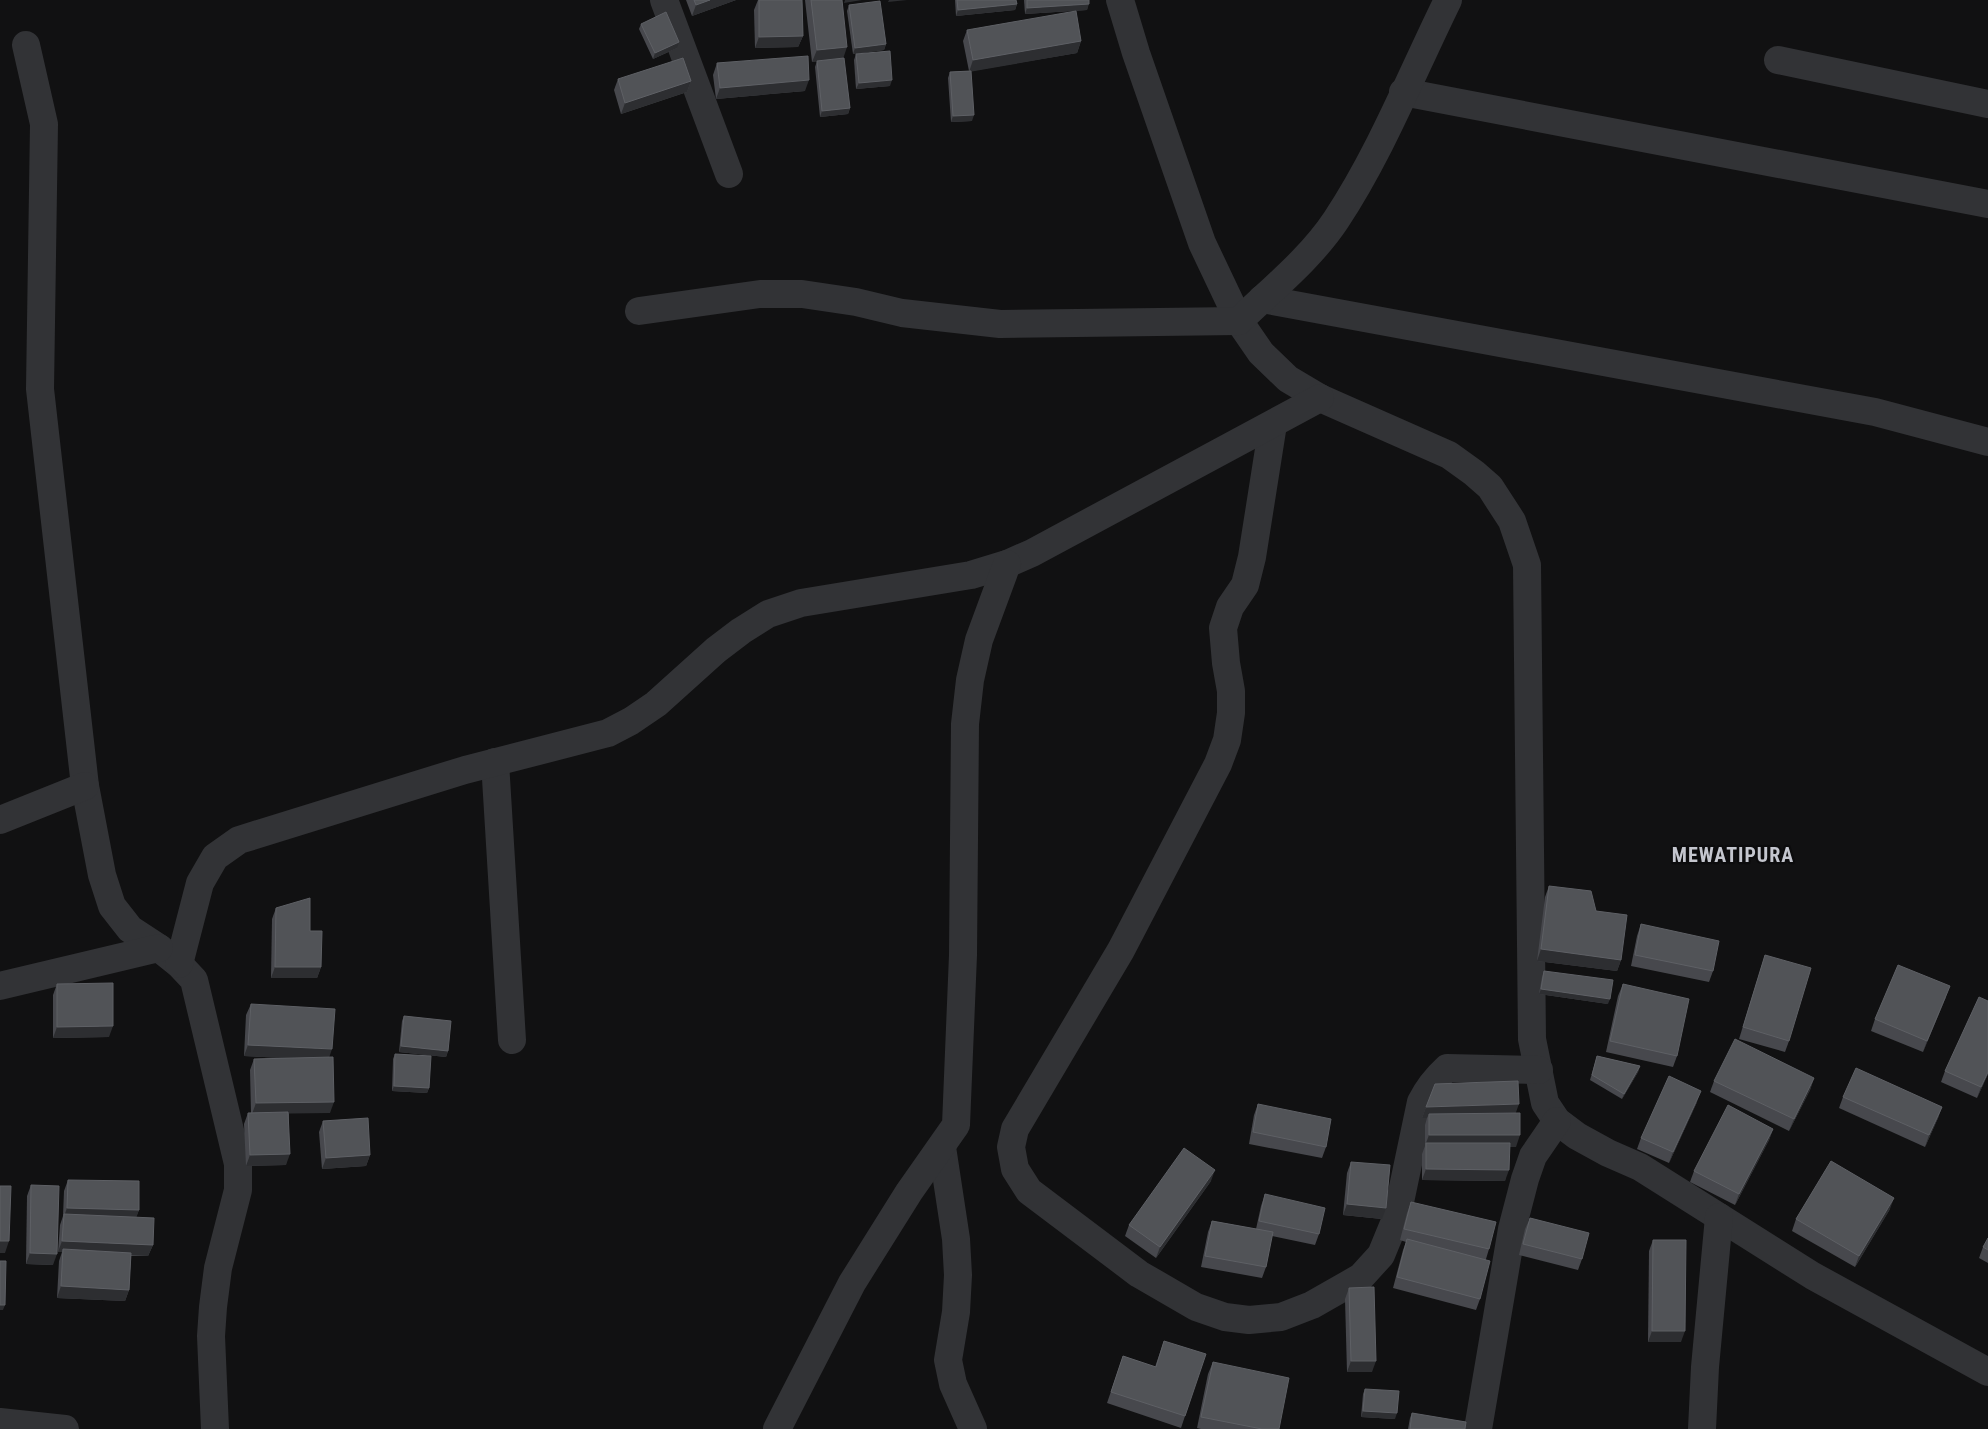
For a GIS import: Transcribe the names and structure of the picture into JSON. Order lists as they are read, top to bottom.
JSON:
{
  "districts": ["MEWATIPURA"]
}
